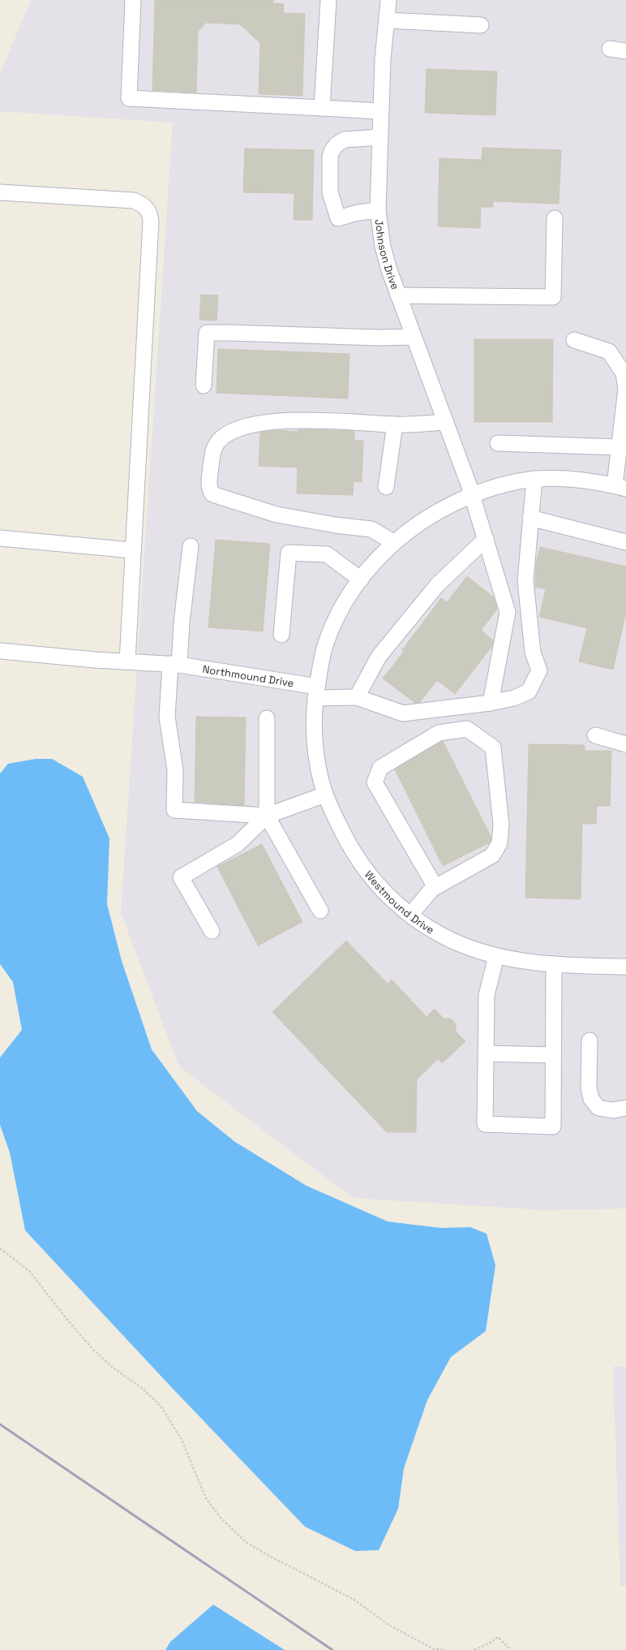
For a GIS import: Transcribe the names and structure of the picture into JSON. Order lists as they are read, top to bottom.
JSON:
{
  "streets": {
    "street": ["Johnson Drive", "Northmound Drive", "Westmound Drive"]
  },
  "crossings": [
    ["Johnson Drive", "Westmound Drive"],
    ["Northmound Drive", "Westmound Drive"]
  ]
}
